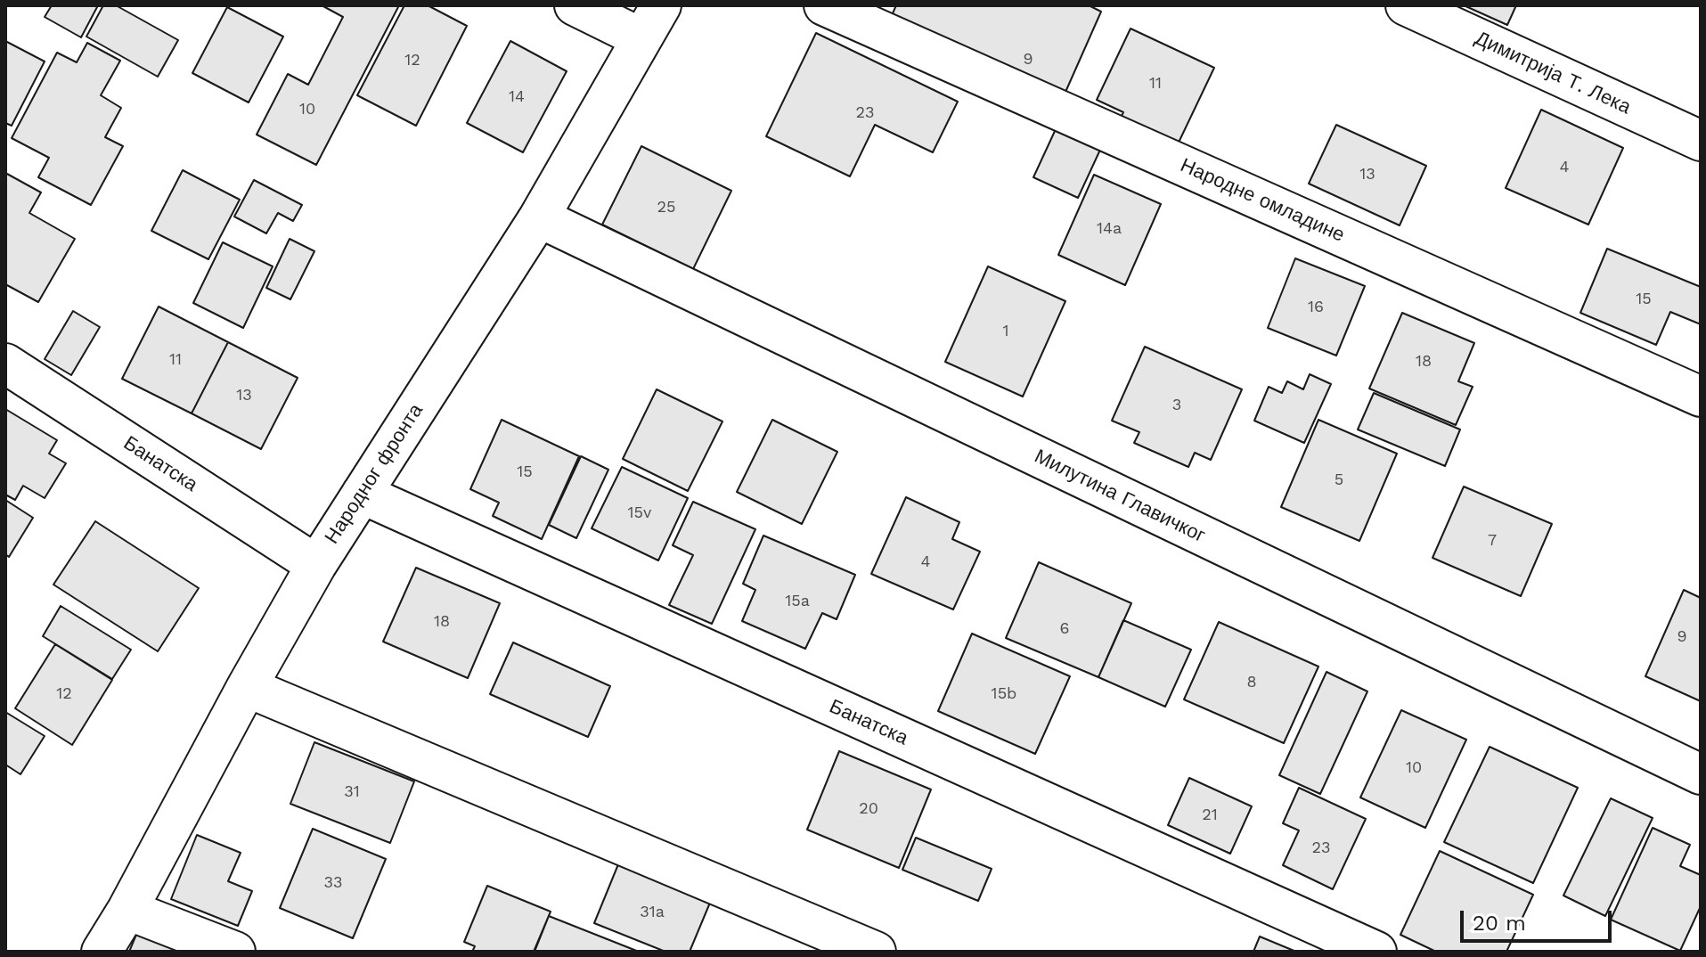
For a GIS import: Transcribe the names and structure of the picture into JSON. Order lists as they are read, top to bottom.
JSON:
{
  "streets": {
    "street": [
      "Димитрија Т. Лека",
      "Народне омладине",
      "Банатска",
      "Народног фронта",
      "Милутина Главичког"
    ]
  },
  "crossings": [
    ["Банатска", "Народног фронта"],
    ["Народног фронта", "Милутина Главичког"]
  ],
  "house_numbers": [
    "9",
    "12",
    "11",
    "14",
    "10",
    "23",
    "4",
    "13",
    "25",
    "14a",
    "15",
    "16",
    "1",
    "11",
    "18",
    "13",
    "3",
    "15",
    "5",
    "15v",
    "7",
    "4",
    "15a",
    "18",
    "6",
    "9",
    "8",
    "12",
    "15b",
    "10",
    "31",
    "20",
    "21",
    "23",
    "33",
    "31a"
  ],
  "scale_bar": "20 m"
}
